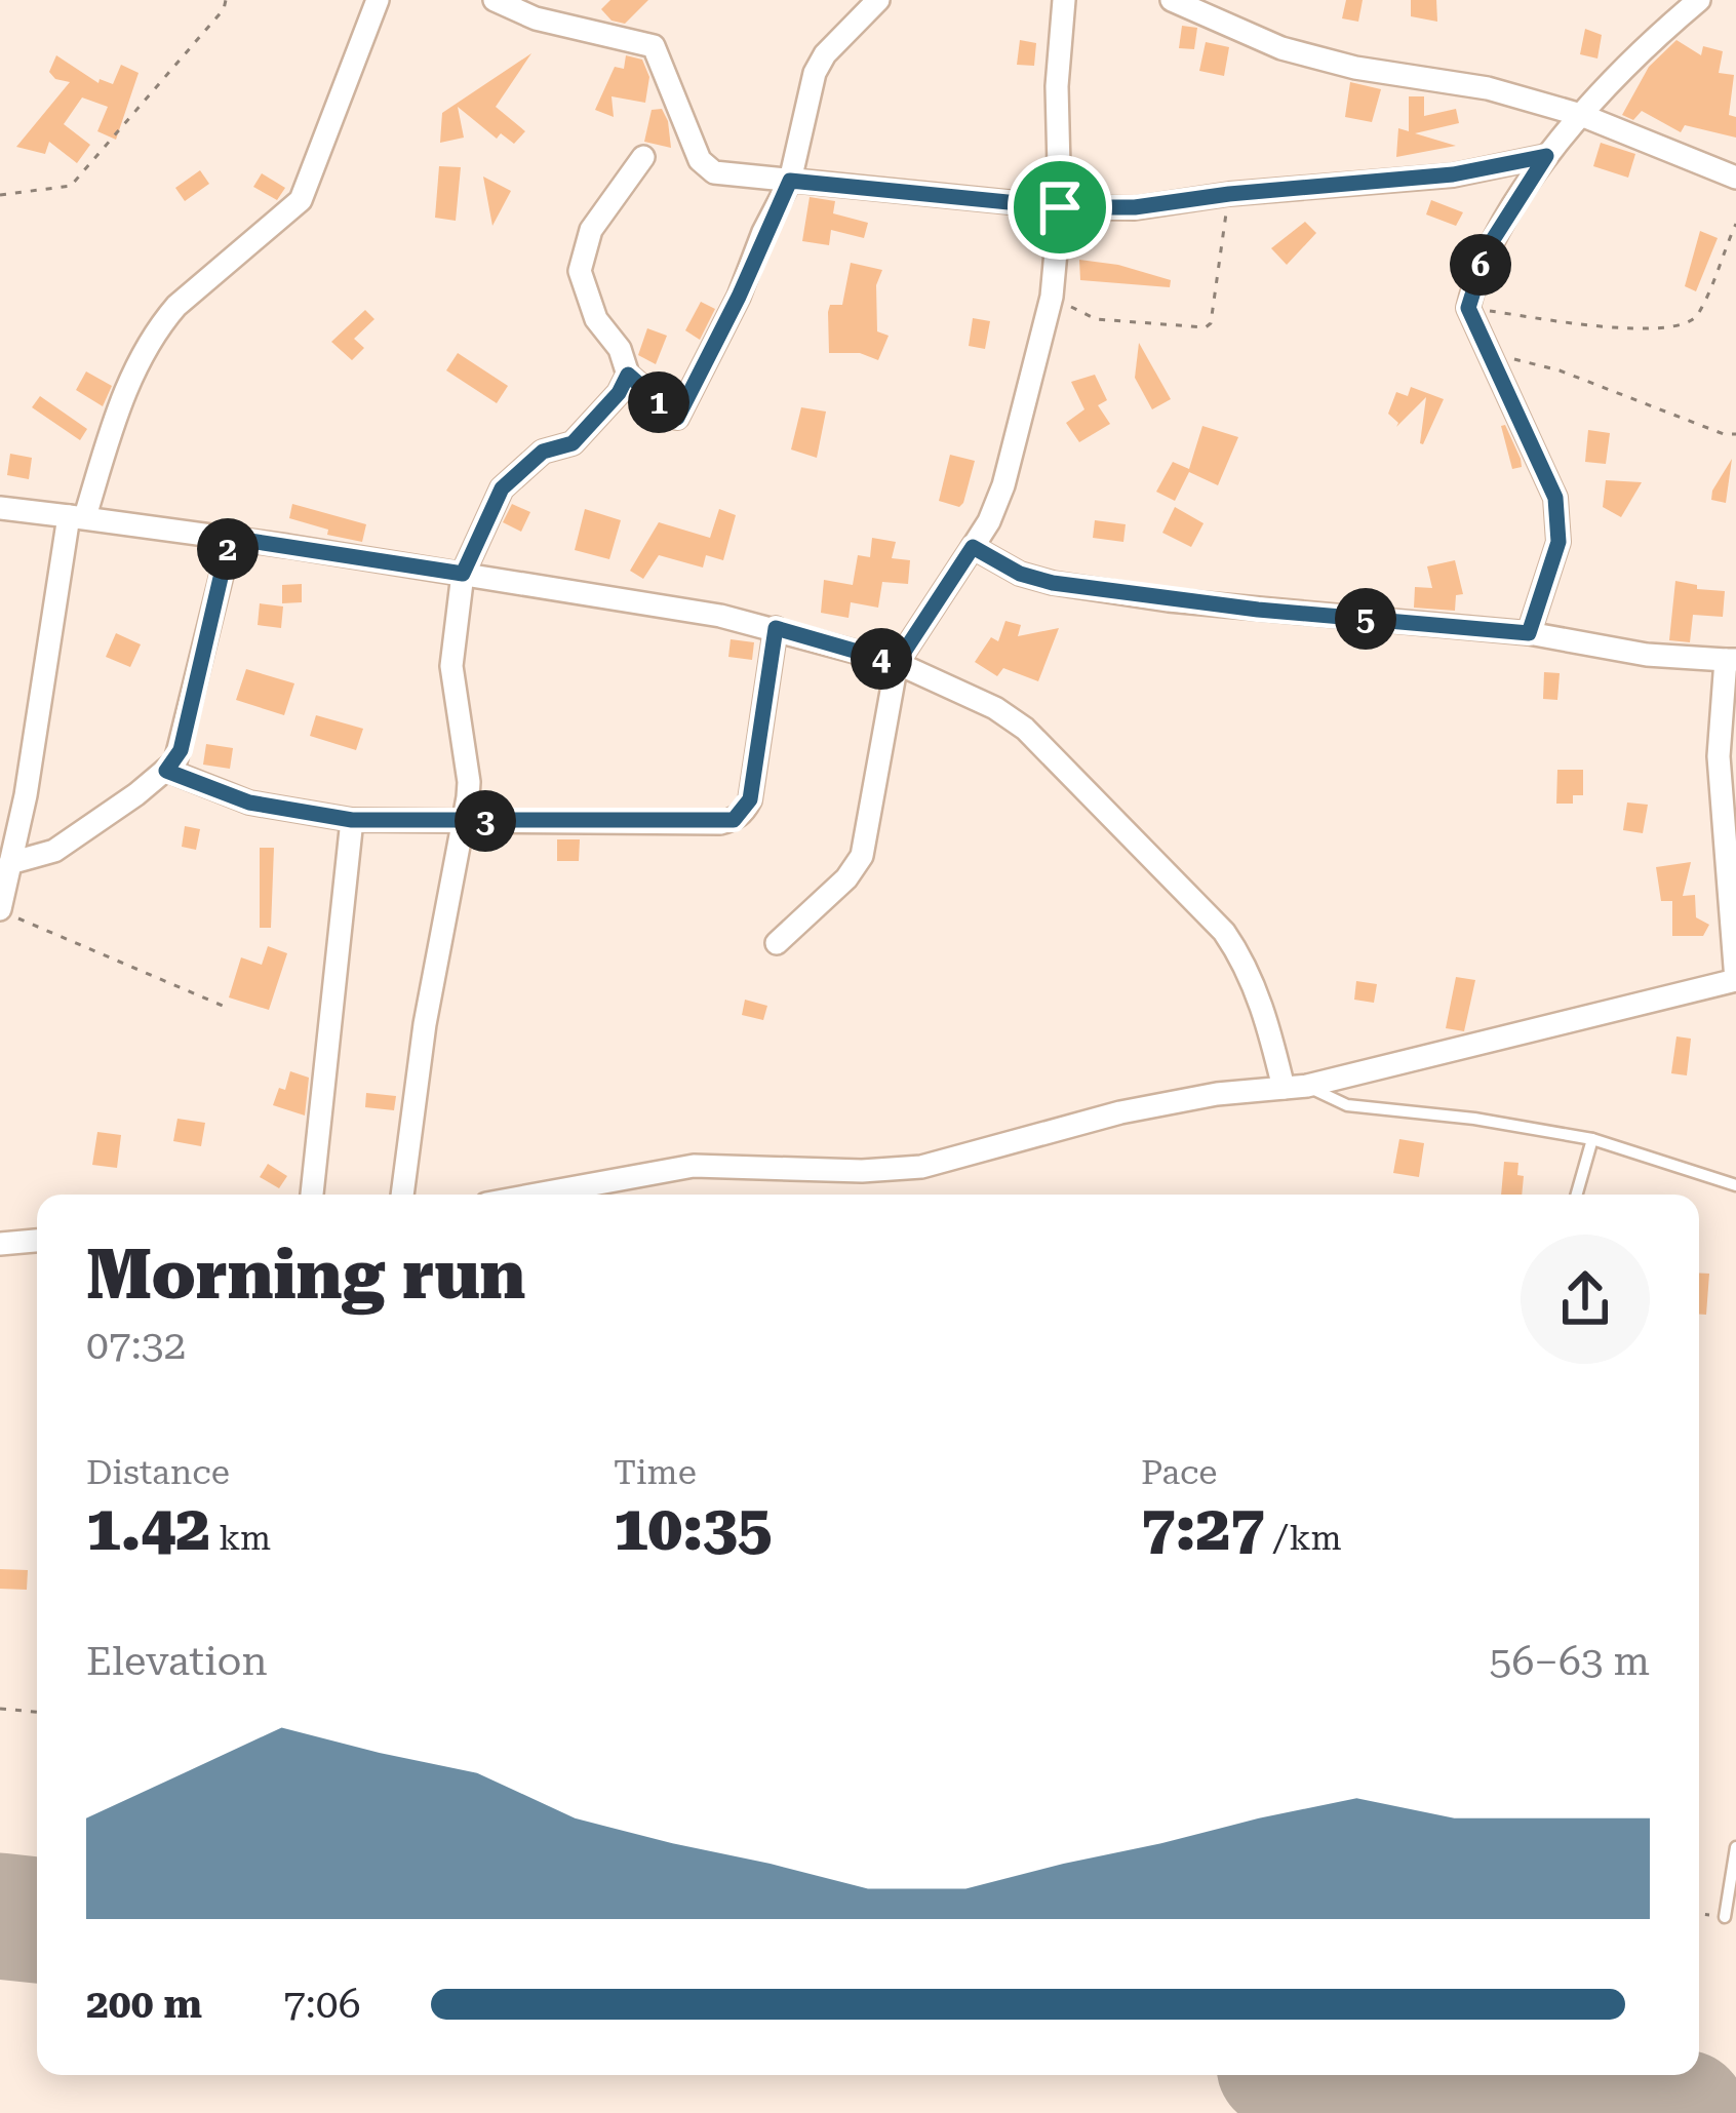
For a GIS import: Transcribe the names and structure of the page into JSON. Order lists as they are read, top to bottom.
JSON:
{
  "page": {
    "pins": [
      "6",
      "1",
      "2",
      "5",
      "4",
      "3"
    ],
    "heading": ["Morning run", "07:32"],
    "stats": [
      ["Distance", "1.42 km"],
      ["Time", "10:35"],
      ["Pace", "7:27 /km"]
    ],
    "chart": ["Elevation", "56–63 m"],
    "list": [
      {
        "name": "200 m",
        "note": "7:06"
      }
    ]
  }
}
